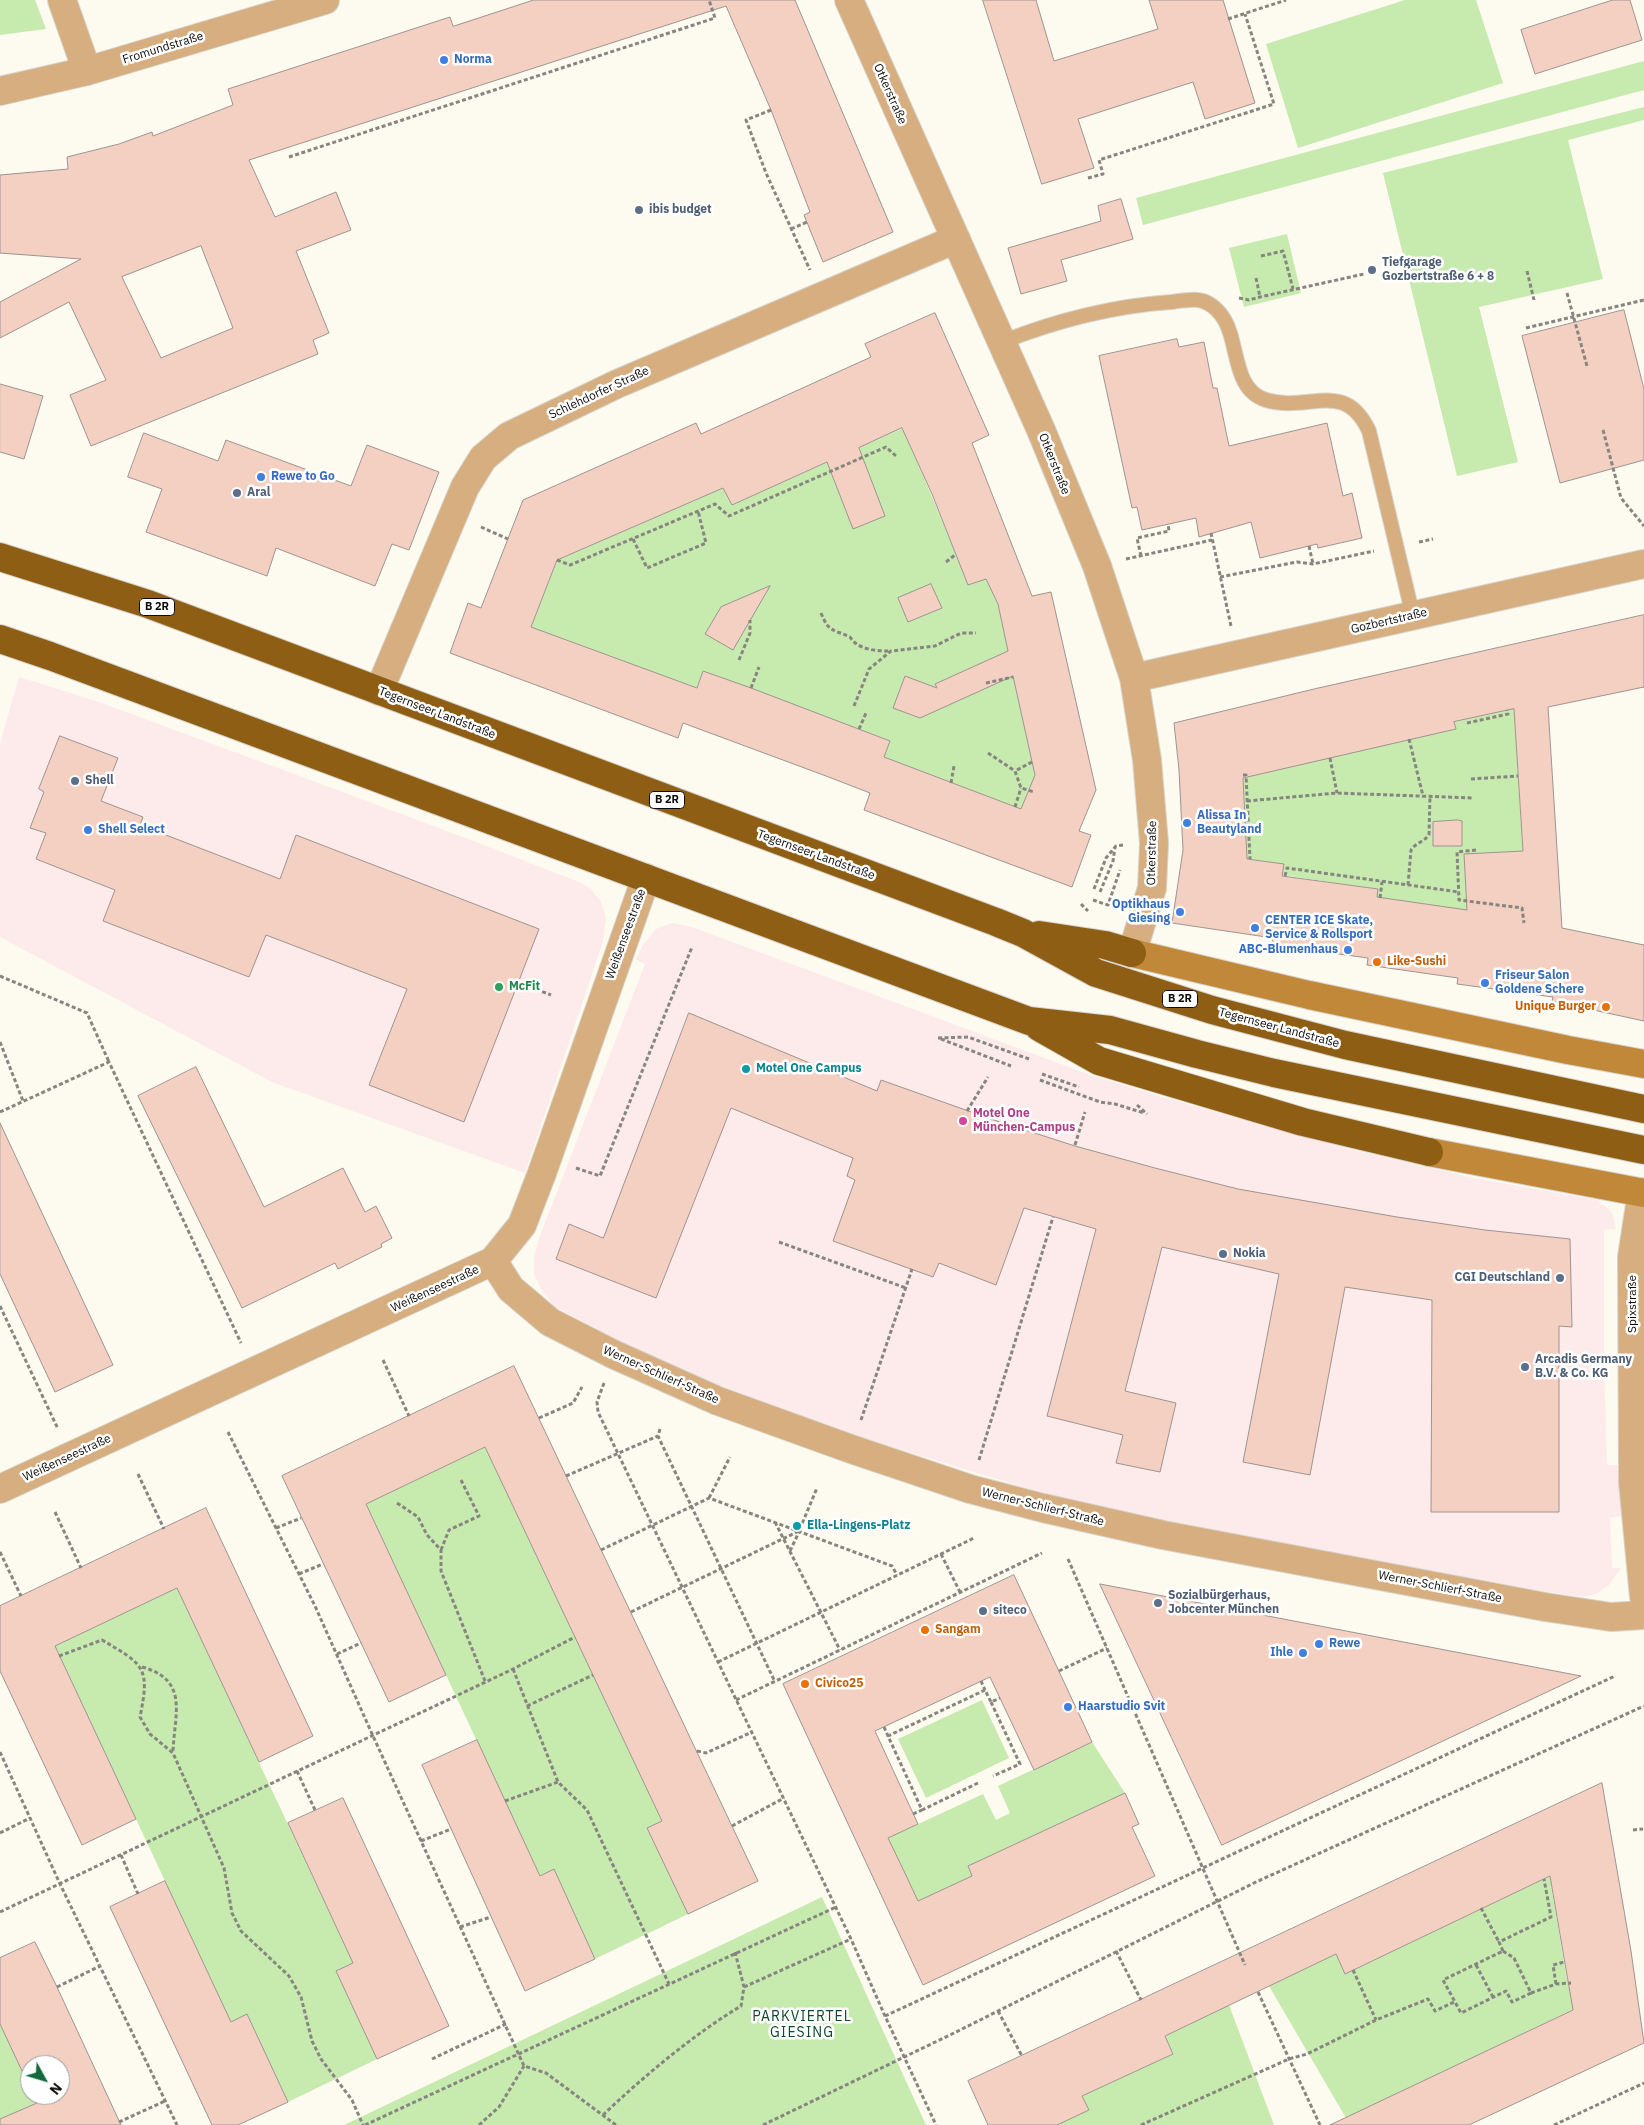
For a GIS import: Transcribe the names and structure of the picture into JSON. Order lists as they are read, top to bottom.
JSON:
{
  "streets": {
    "highway": ["B 2R", "Tegernseer Landstraße"],
    "street": [
      "Fromundstraße",
      "Otkerstraße",
      "Schlehdorfer Straße",
      "Gozbertstraße",
      "Weißenseestraße",
      "Spixstraße",
      "Werner-Schlierf-Straße"
    ]
  },
  "crossings": [
    ["Otkerstraße", "Schlehdorfer Straße"],
    ["Otkerstraße", "Gozbertstraße"],
    ["Schlehdorfer Straße", "Tegernseer Landstraße"],
    ["Weißenseestraße", "Werner-Schlierf-Straße"]
  ],
  "districts": ["PARKVIERTEL GIESING"],
  "places": [
    "Norma",
    "ibis budget",
    "Tiefgarage Gozbertstraße 6 + 8",
    "Rewe to Go",
    "Aral",
    "Shell",
    "Alissa In Beautyland",
    "Shell Select",
    "Optikhaus Giesing",
    "CENTER ICE Skate, Service & Rollsport",
    "ABC-Blumenhaus",
    "Like-Sushi",
    "Friseur Salon Goldene Schere",
    "McFit",
    "Unique Burger",
    "Motel One Campus",
    "Motel One München-Campus",
    "Nokia",
    "CGI Deutschland",
    "Arcadis Germany B.V. & Co. KG",
    "Ella-Lingens-Platz",
    "Sozialbürgerhaus, Jobcenter München",
    "siteco",
    "Sangam",
    "Rewe",
    "Ihle",
    "Civico25",
    "Haarstudio Svit"
  ],
  "north": "bottom right"
}
